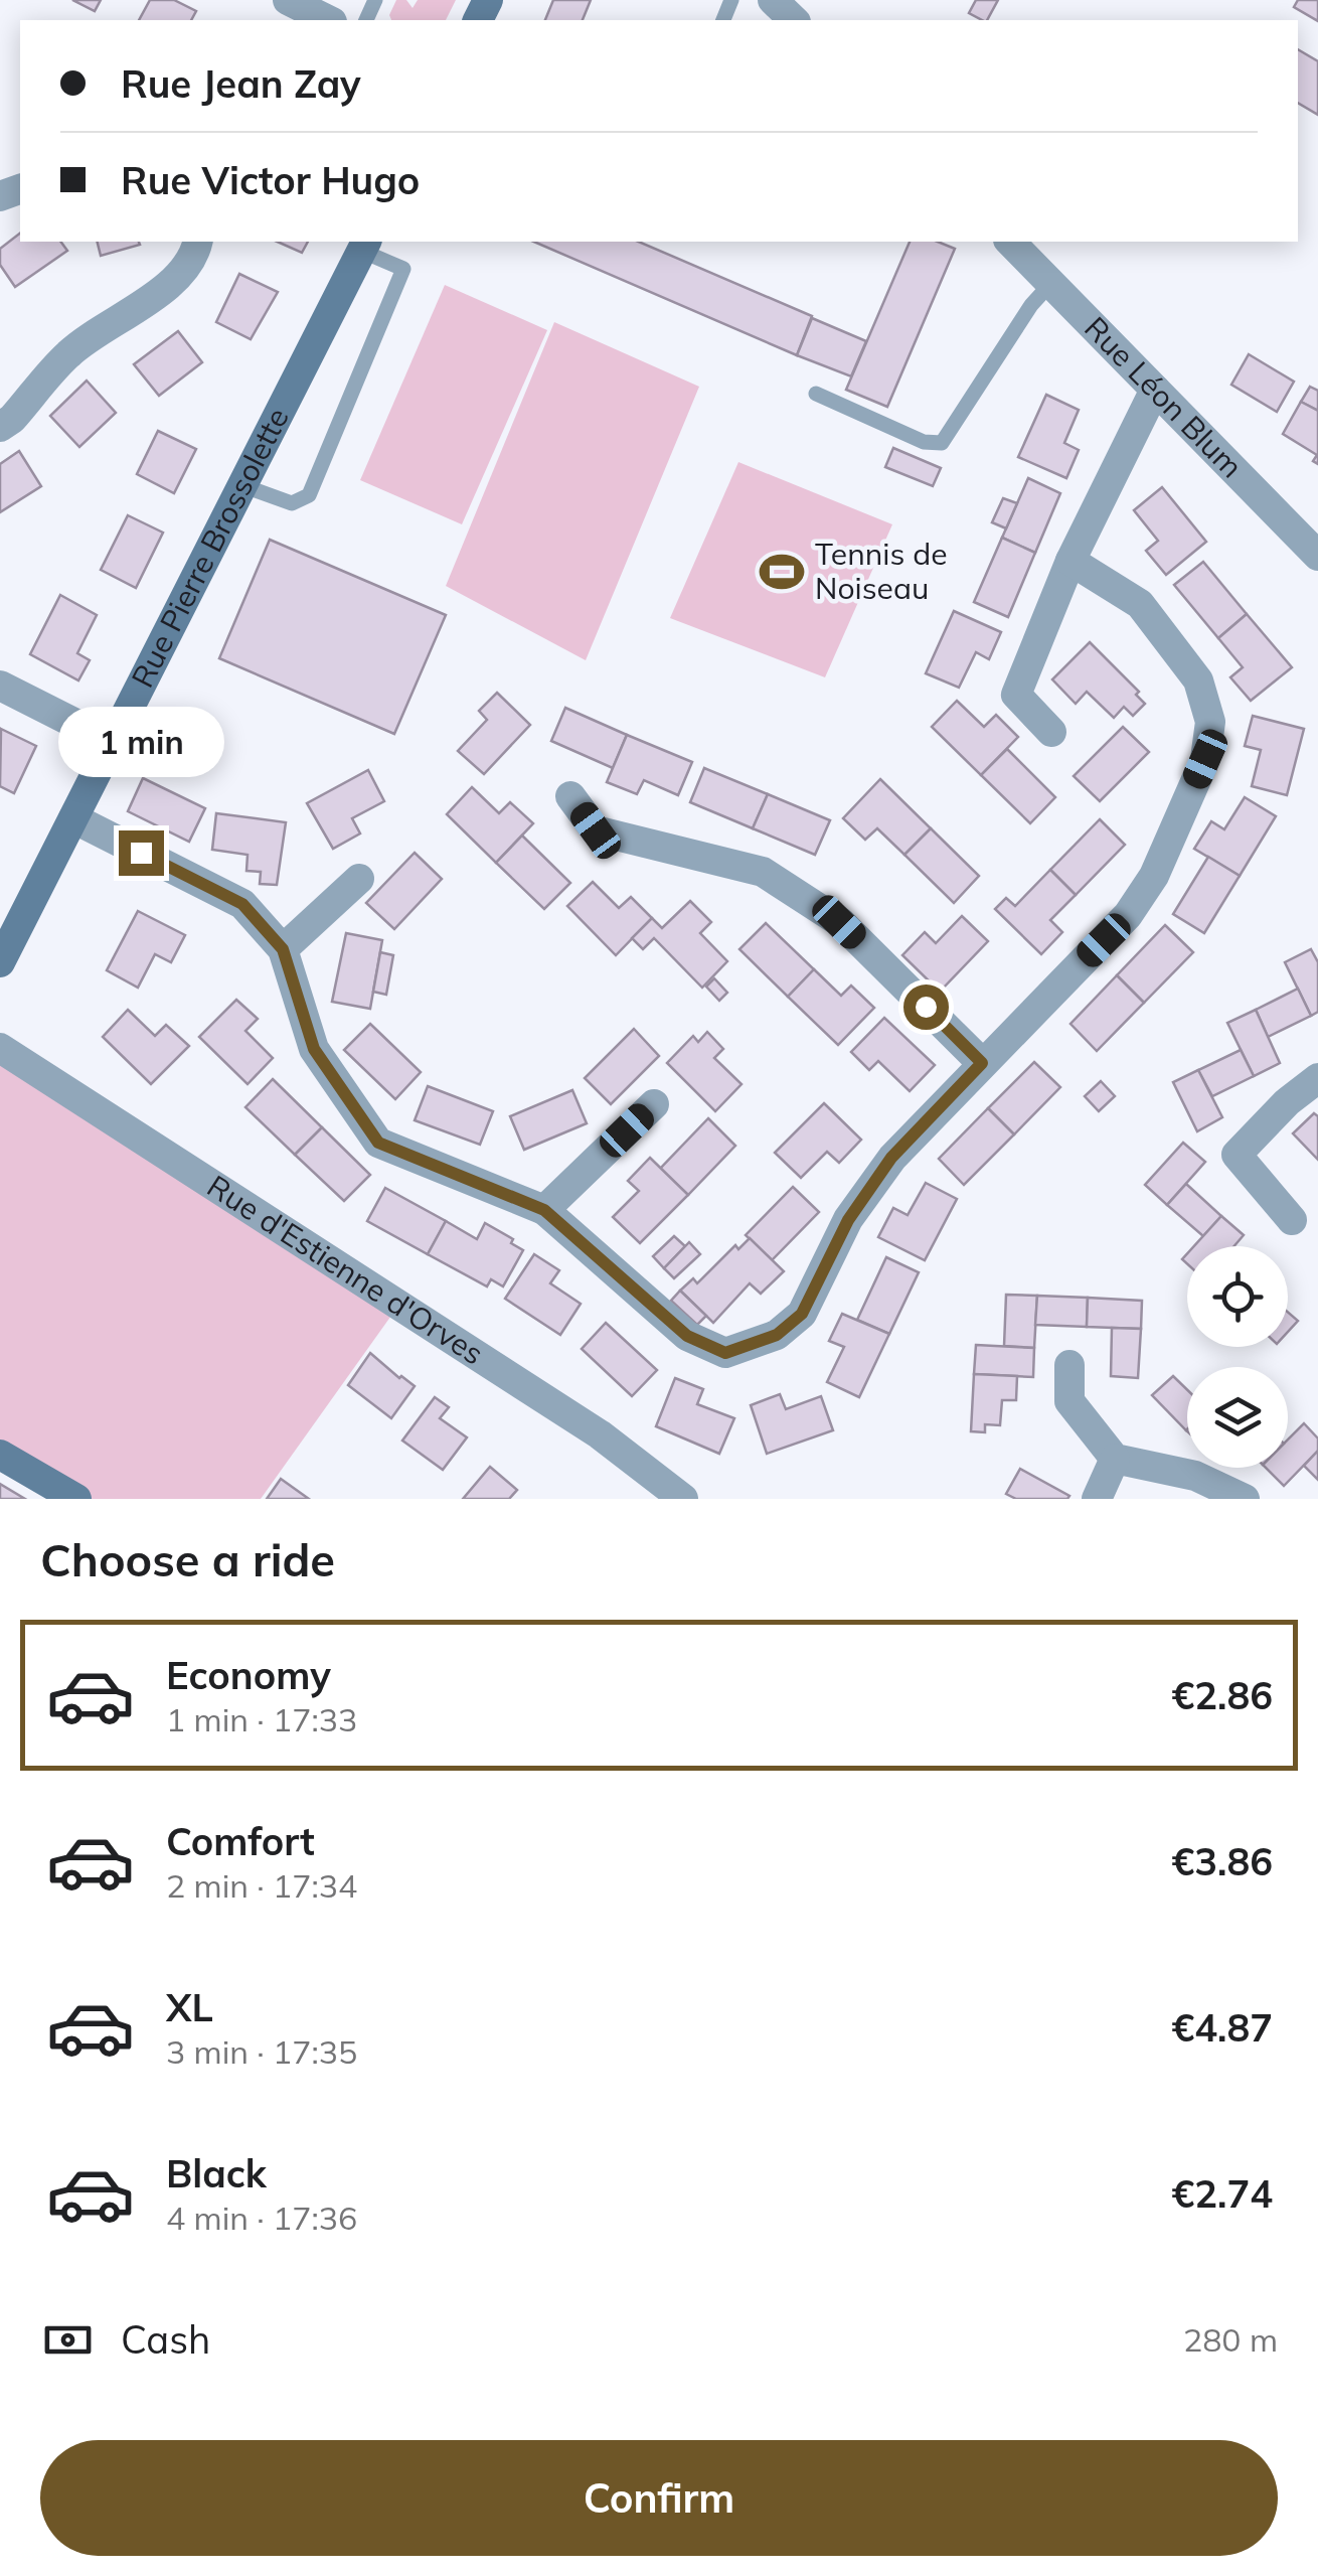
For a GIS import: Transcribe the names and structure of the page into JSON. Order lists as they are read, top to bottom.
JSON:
{
  "streets": {
    "street": ["Rue Léon Blum", "Rue Pierre Brossolette", "Rue d'Estienne d'Orves"]
  },
  "places": {
    "sports": ["Tennis de Noiseau"]
  },
  "page": {
    "banner": ["Rue Jean Zay", "Rue Victor Hugo"],
    "bubble": "1 min",
    "heading": "Choose a ride",
    "list": [
      {
        "name": "Economy",
        "note": "1 min · 17:33",
        "value": "€2.86"
      },
      {
        "name": "Comfort",
        "note": "2 min · 17:34",
        "value": "€3.86"
      },
      {
        "name": "XL",
        "note": "3 min · 17:35",
        "value": "€4.87"
      },
      {
        "name": "Black",
        "note": "4 min · 17:36",
        "value": "€2.74"
      }
    ],
    "pay": ["Cash", "280 m"],
    "buttons": "Confirm"
  }
}
